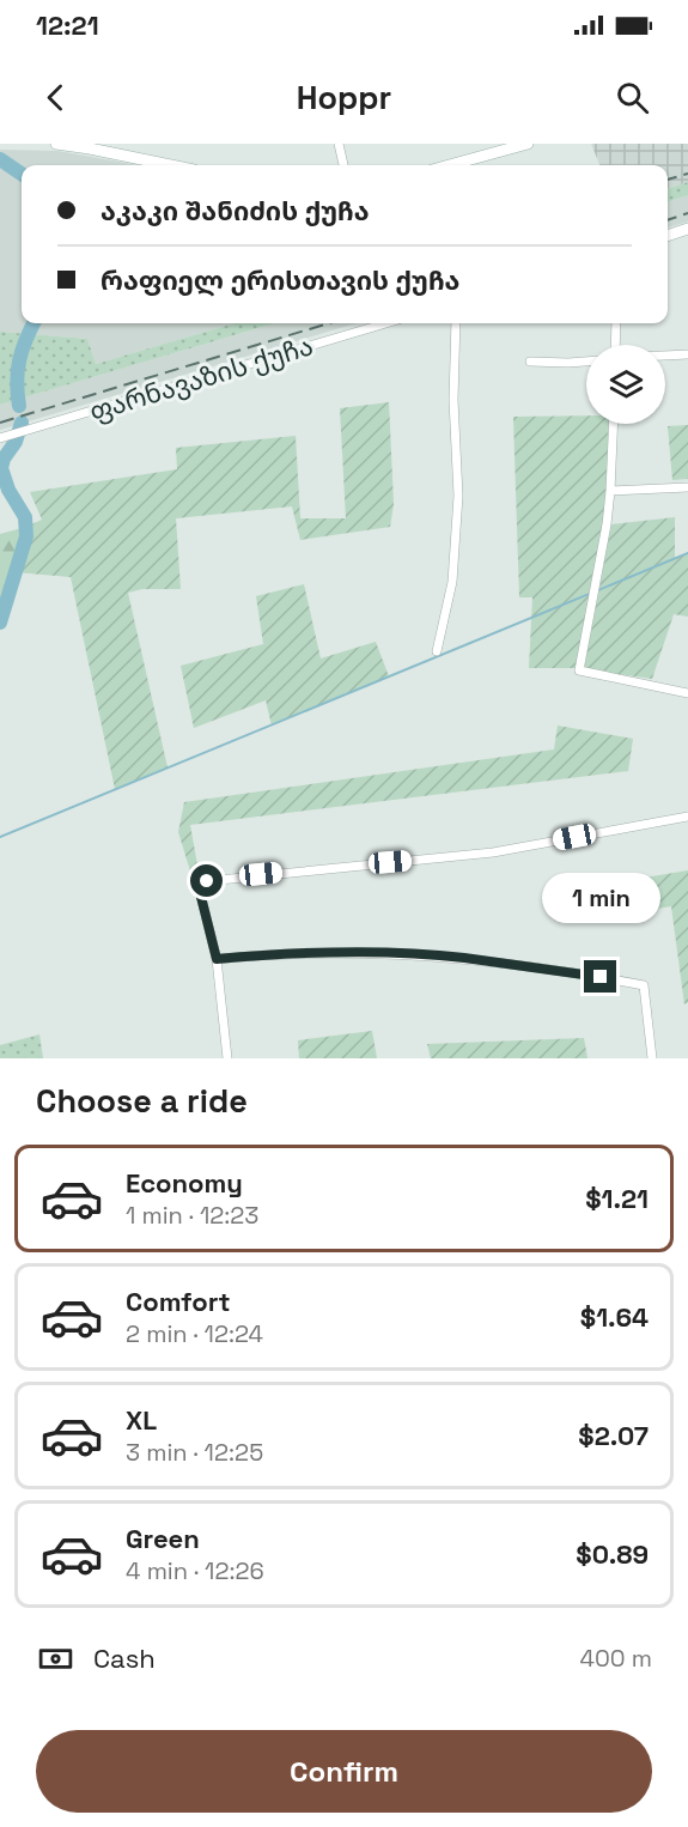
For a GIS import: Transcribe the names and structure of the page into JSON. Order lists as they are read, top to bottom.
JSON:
{
  "streets": {
    "street": ["ფარნავაზის ქუჩა"]
  },
  "page": {
    "status": "12:21",
    "header": "Hoppr",
    "banner": ["აკაკი შანიძის ქუჩა", "რაფიელ ერისთავის ქუჩა"],
    "bubble": "1 min",
    "heading": "Choose a ride",
    "list": [
      {
        "name": "Economy",
        "note": "1 min · 12:23",
        "value": "$1.21"
      },
      {
        "name": "Comfort",
        "note": "2 min · 12:24",
        "value": "$1.64"
      },
      {
        "name": "XL",
        "note": "3 min · 12:25",
        "value": "$2.07"
      },
      {
        "name": "Green",
        "note": "4 min · 12:26",
        "value": "$0.89"
      }
    ],
    "pay": ["Cash", "400 m"],
    "buttons": "Confirm"
  }
}
